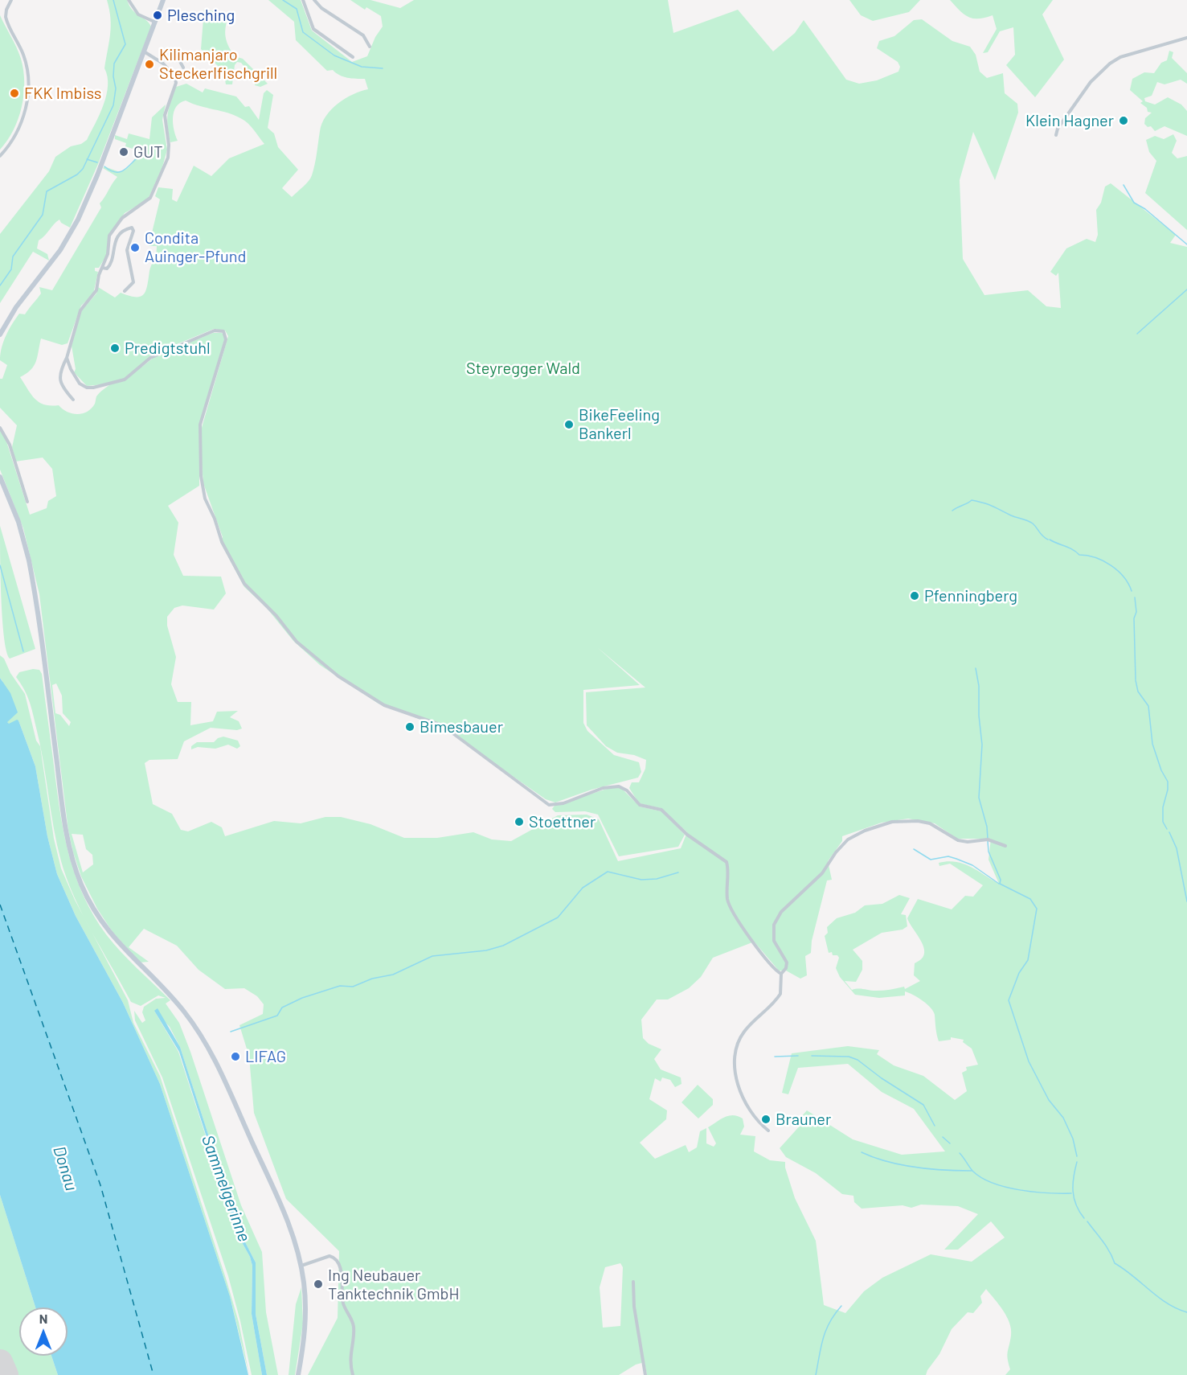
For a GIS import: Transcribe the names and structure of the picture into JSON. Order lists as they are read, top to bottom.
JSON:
{
  "water": ["Donau", "Sammelgerinne"],
  "parks": ["Steyregger Wald"],
  "places": [
    "Plesching",
    "Kilimanjaro Steckerlfischgrill",
    "FKK Imbiss",
    "Klein Hagner",
    "GUT",
    "Condita Auinger-Pfund",
    "Predigtstuhl",
    "BikeFeeling Bankerl",
    "Pfenningberg",
    "Bimesbauer",
    "Stoettner",
    "LIFAG",
    "Brauner",
    "Ing Neubauer Tanktechnik GmbH"
  ],
  "north": "top"
}
